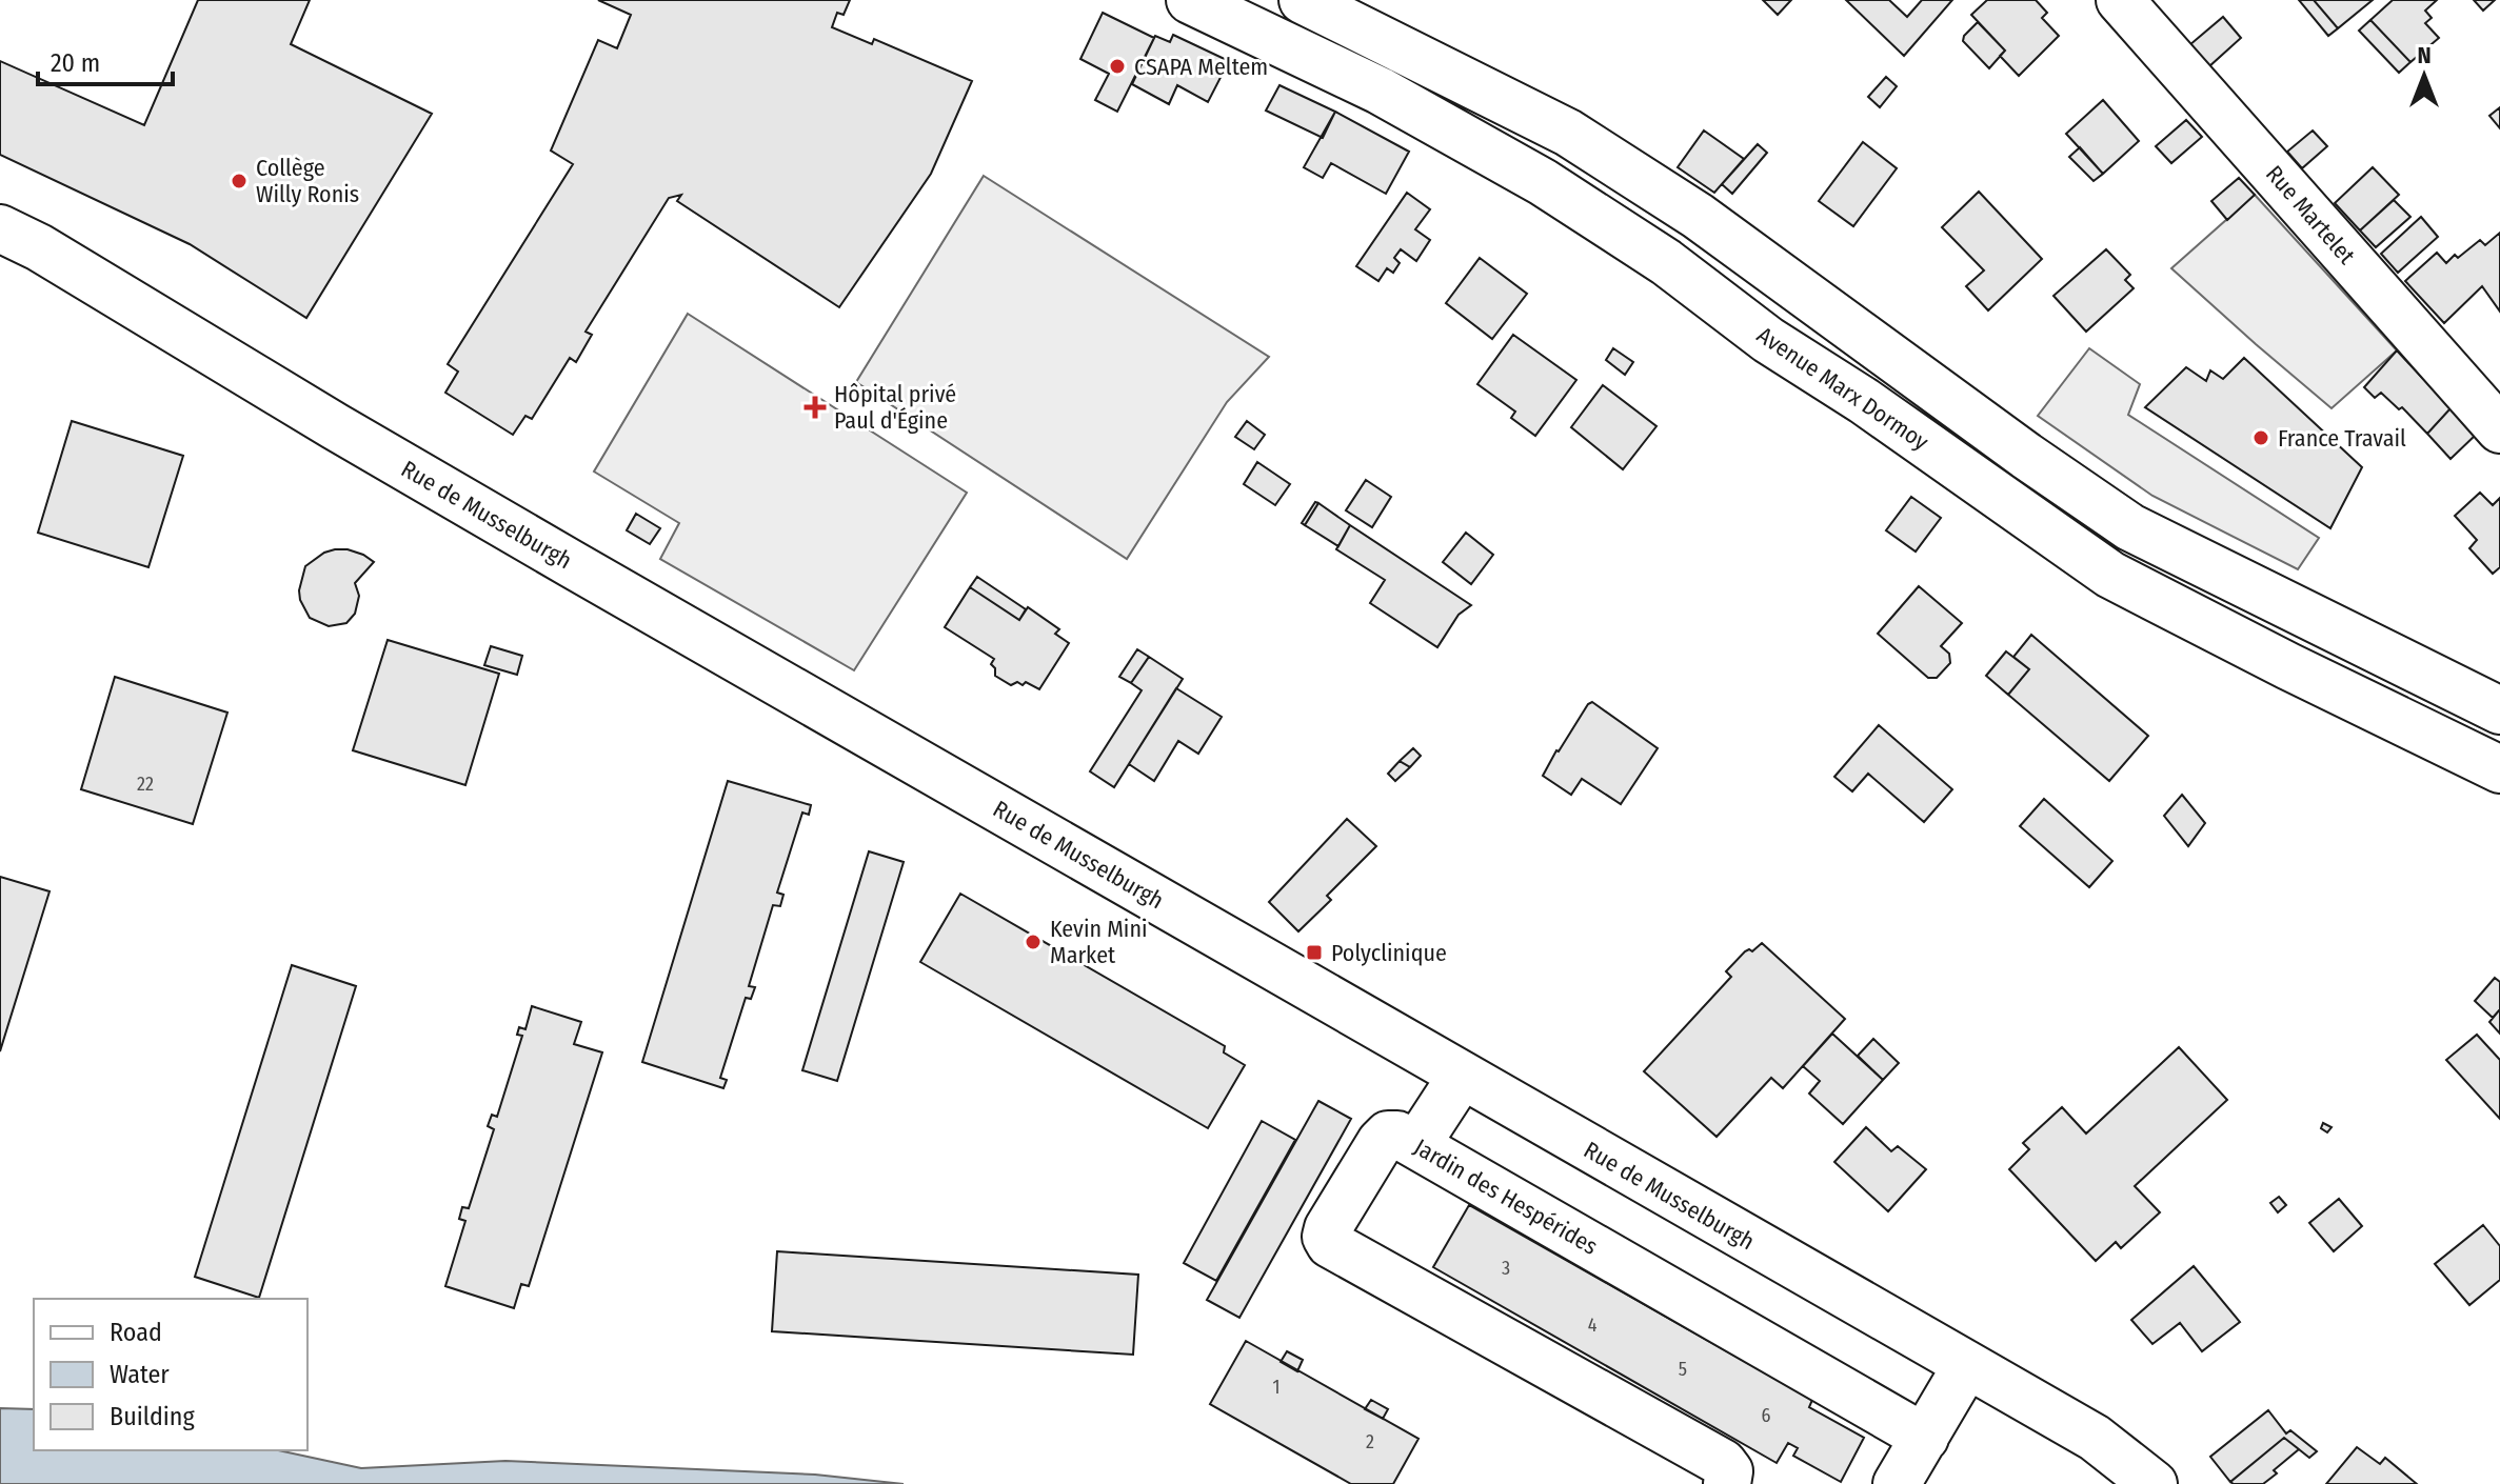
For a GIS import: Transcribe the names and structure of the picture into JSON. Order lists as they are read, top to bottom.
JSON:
{
  "streets": {
    "street": [
      "Rue Martelet",
      "Avenue Marx Dormoy",
      "Rue de Musselburgh",
      "Jardin des Hespérides"
    ]
  },
  "places": {
    "other": [
      "CSAPA Meltem",
      "Collège Willy Ronis",
      "France Travail",
      "Kevin Mini Market"
    ],
    "health": ["Hôpital privé Paul d'Égine"],
    "transit": ["Polyclinique"]
  },
  "house_numbers": [
    "22",
    "3",
    "4",
    "5",
    "1",
    "6",
    "2"
  ],
  "legend": ["Road", "Water", "Building"],
  "scale_bar": "20 m",
  "north": "top"
}
